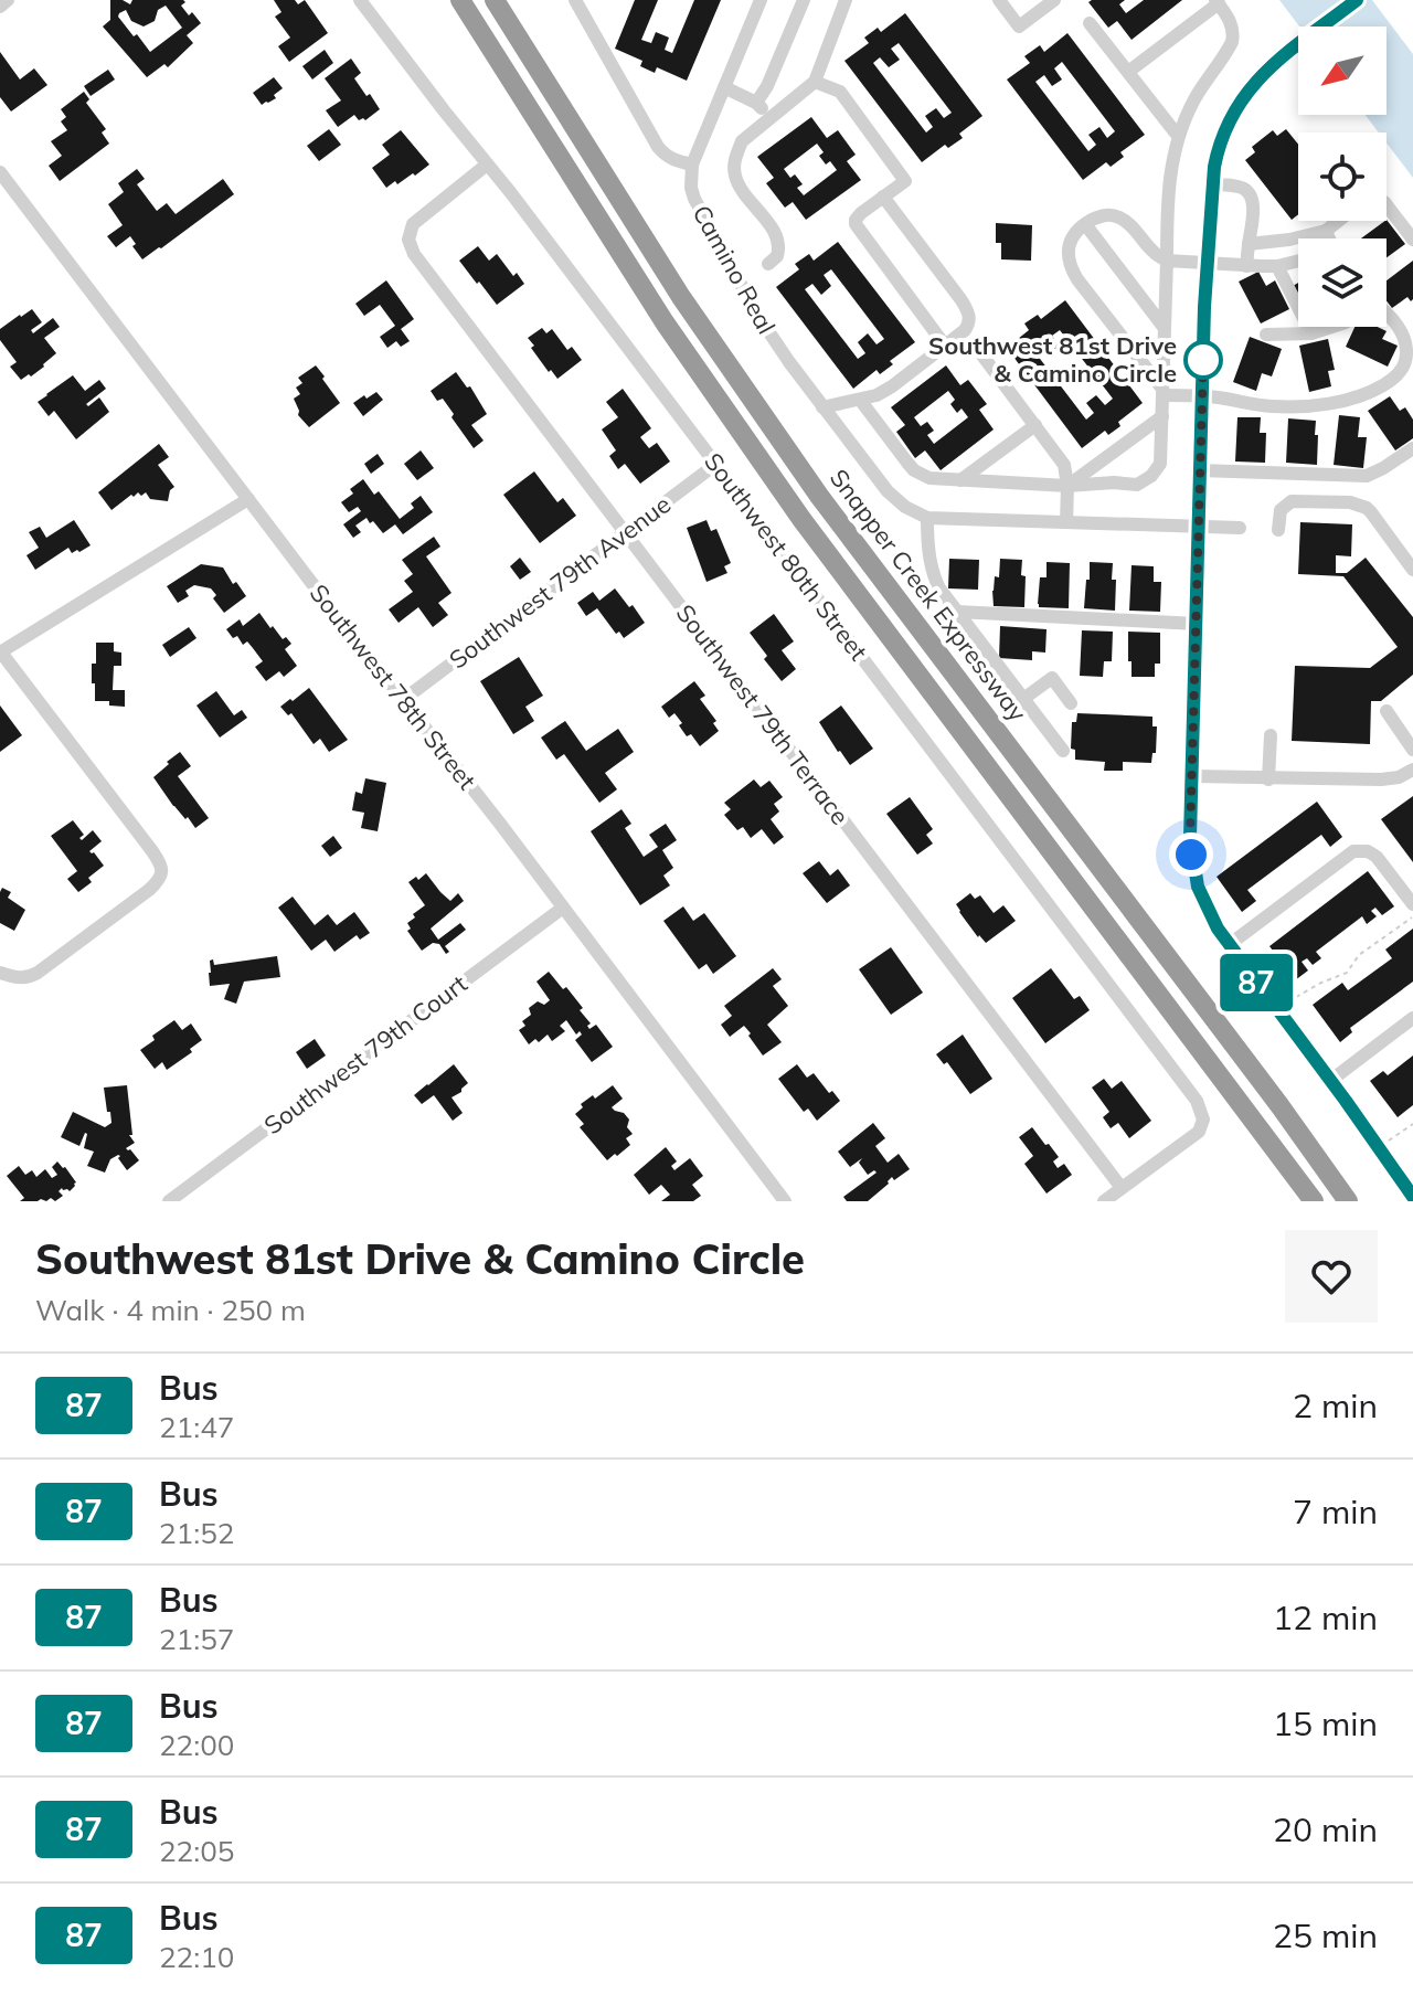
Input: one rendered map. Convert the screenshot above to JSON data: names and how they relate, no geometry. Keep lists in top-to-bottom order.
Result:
{
  "streets": {
    "highway": ["Snapper Creek Expressway"],
    "street": [
      "Camino Real",
      "Southwest 80th Street",
      "Southwest 79th Avenue",
      "Southwest 78th Street",
      "Southwest 79th Terrace",
      "Southwest 79th Court"
    ]
  },
  "crossings": [
    ["Southwest 80th Street", "Southwest 79th Avenue"],
    ["Southwest 80th Street", "Southwest 79th Terrace"],
    ["Southwest 79th Avenue", "Southwest 78th Street"],
    ["Southwest 79th Avenue", "Southwest 79th Terrace"],
    ["Southwest 78th Street", "Southwest 79th Court"]
  ],
  "places": ["Southwest 81st Drive & Camino Circle"],
  "lines": ["bus line 87"],
  "north": "bottom left",
  "page": {
    "on_map": "87",
    "heading": ["Southwest 81st Drive & Camino Circle", "Walk · 4 min · 250 m"],
    "list": [
      {
        "mark": "87",
        "name": "Bus",
        "note": "21:47",
        "value": "2 min"
      },
      {
        "mark": "87",
        "name": "Bus",
        "note": "21:52",
        "value": "7 min"
      },
      {
        "mark": "87",
        "name": "Bus",
        "note": "21:57",
        "value": "12 min"
      },
      {
        "mark": "87",
        "name": "Bus",
        "note": "22:00",
        "value": "15 min"
      },
      {
        "mark": "87",
        "name": "Bus",
        "note": "22:05",
        "value": "20 min"
      },
      {
        "mark": "87",
        "name": "Bus",
        "note": "22:10",
        "value": "25 min"
      }
    ]
  }
}
